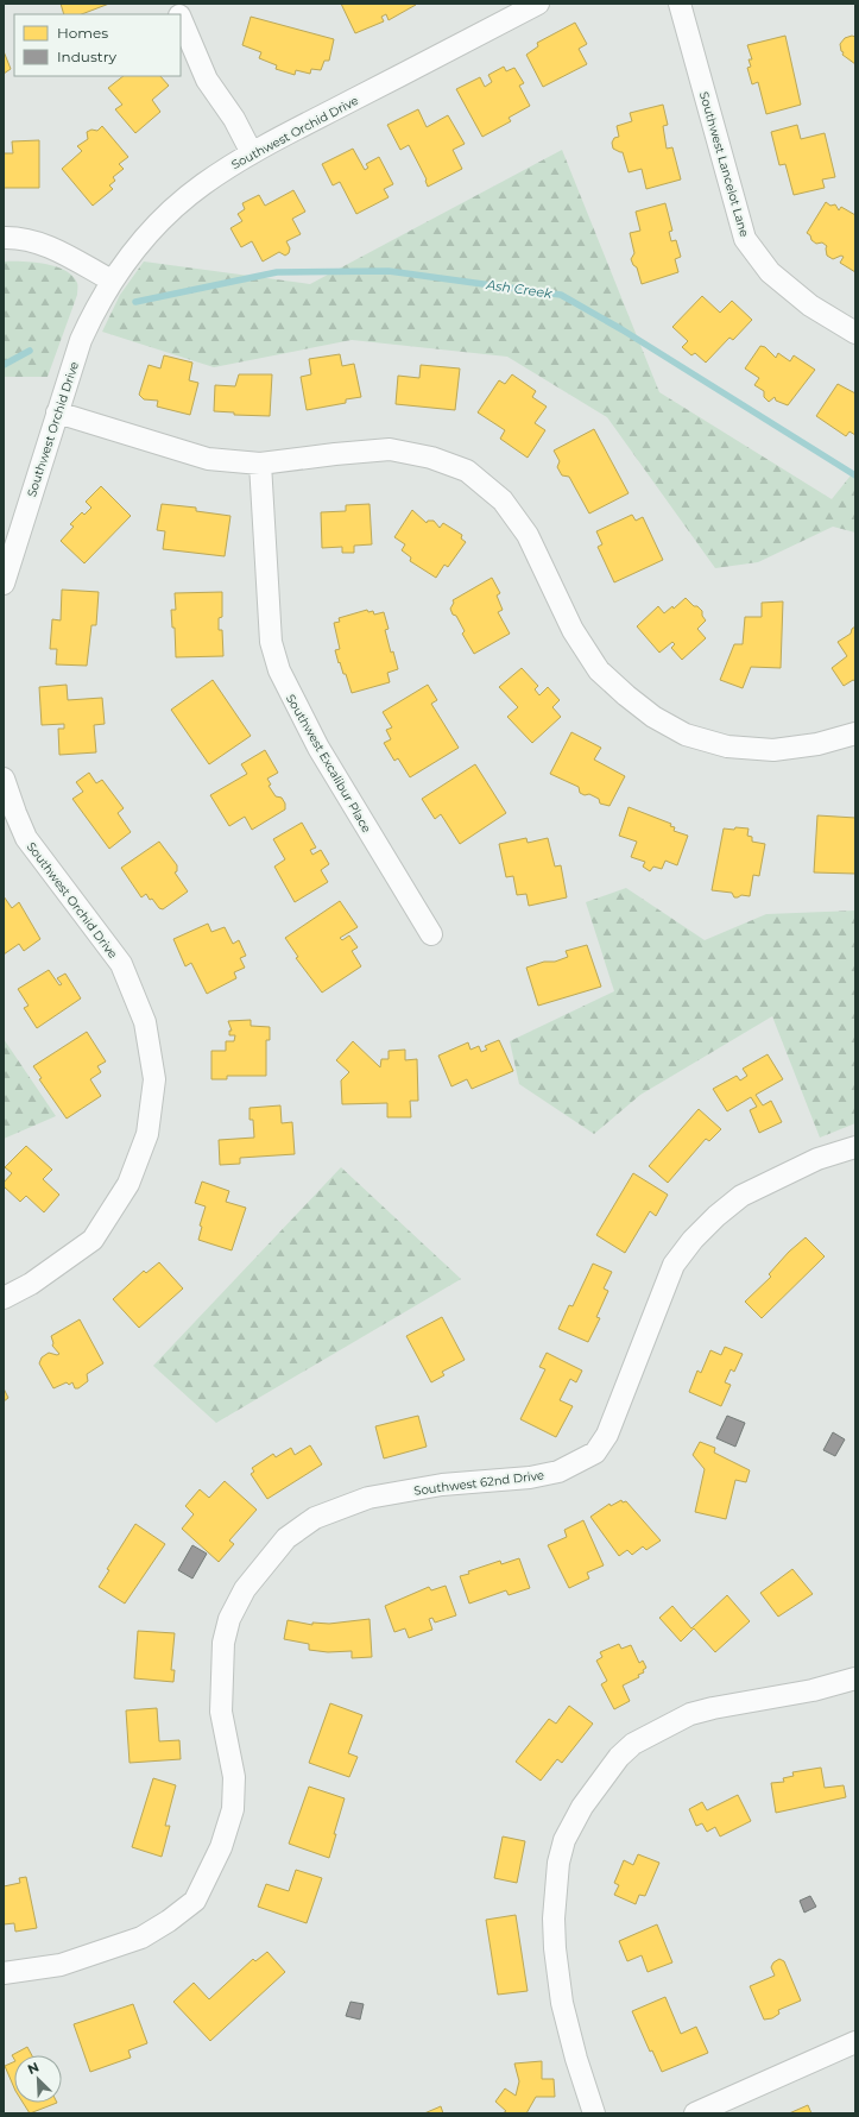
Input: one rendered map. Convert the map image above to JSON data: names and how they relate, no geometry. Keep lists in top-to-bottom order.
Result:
{
  "streets": {
    "street": [
      "Southwest Orchid Drive",
      "Southwest Lancelot Lane",
      "Southwest Excalibur Place",
      "Southwest 62nd Drive"
    ]
  },
  "water": ["Ash Creek"],
  "legend": ["Homes", "Industry"],
  "north": "top left"
}
